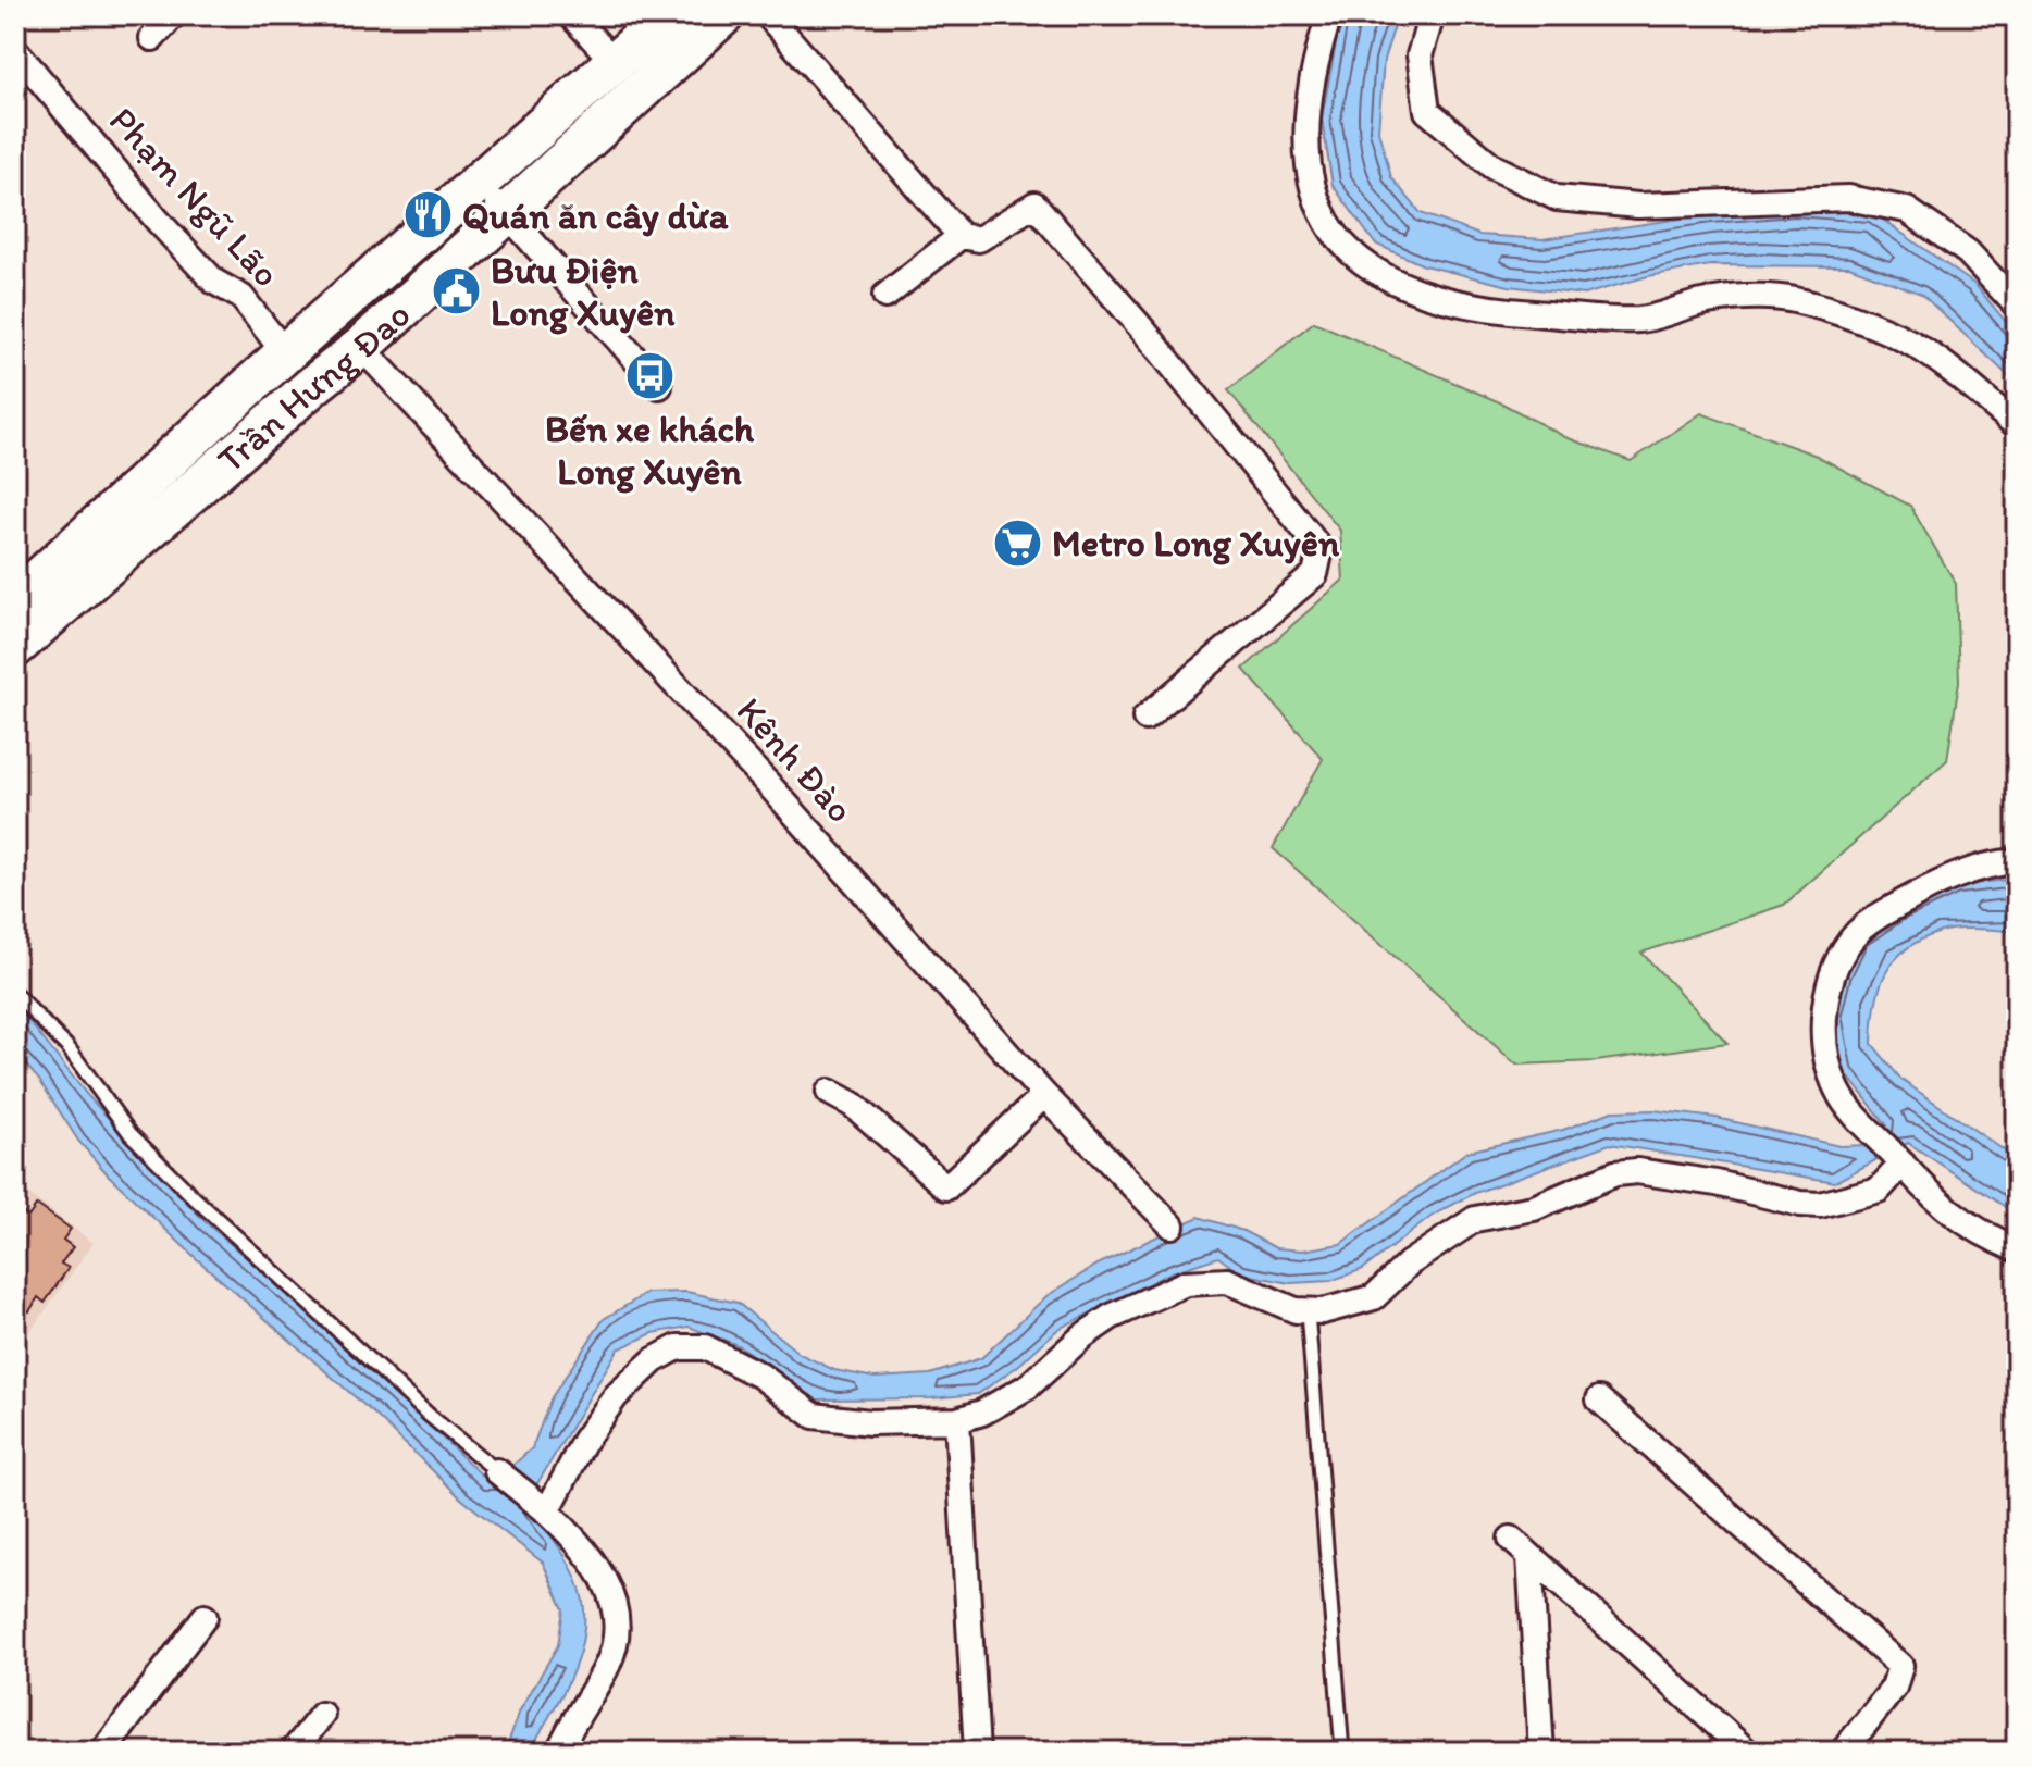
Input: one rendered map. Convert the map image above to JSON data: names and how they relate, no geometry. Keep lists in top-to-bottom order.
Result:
{
  "streets": {
    "highway": ["Trần Hưng Đạo"],
    "street": ["Phạm Ngũ Lão", "Kênh Đào"]
  },
  "crossings": [
    ["Phạm Ngũ Lão", "Trần Hưng Đạo"],
    ["Trần Hưng Đạo", "Kênh Đào"]
  ],
  "places": {
    "restaurant": ["Quán ăn cây dừa"],
    "public building": ["Bưu Điện Long Xuyên"],
    "bus stop": ["Bến xe khách Long Xuyên"],
    "supermarket": ["Metro Long Xuyên"]
  }
}
